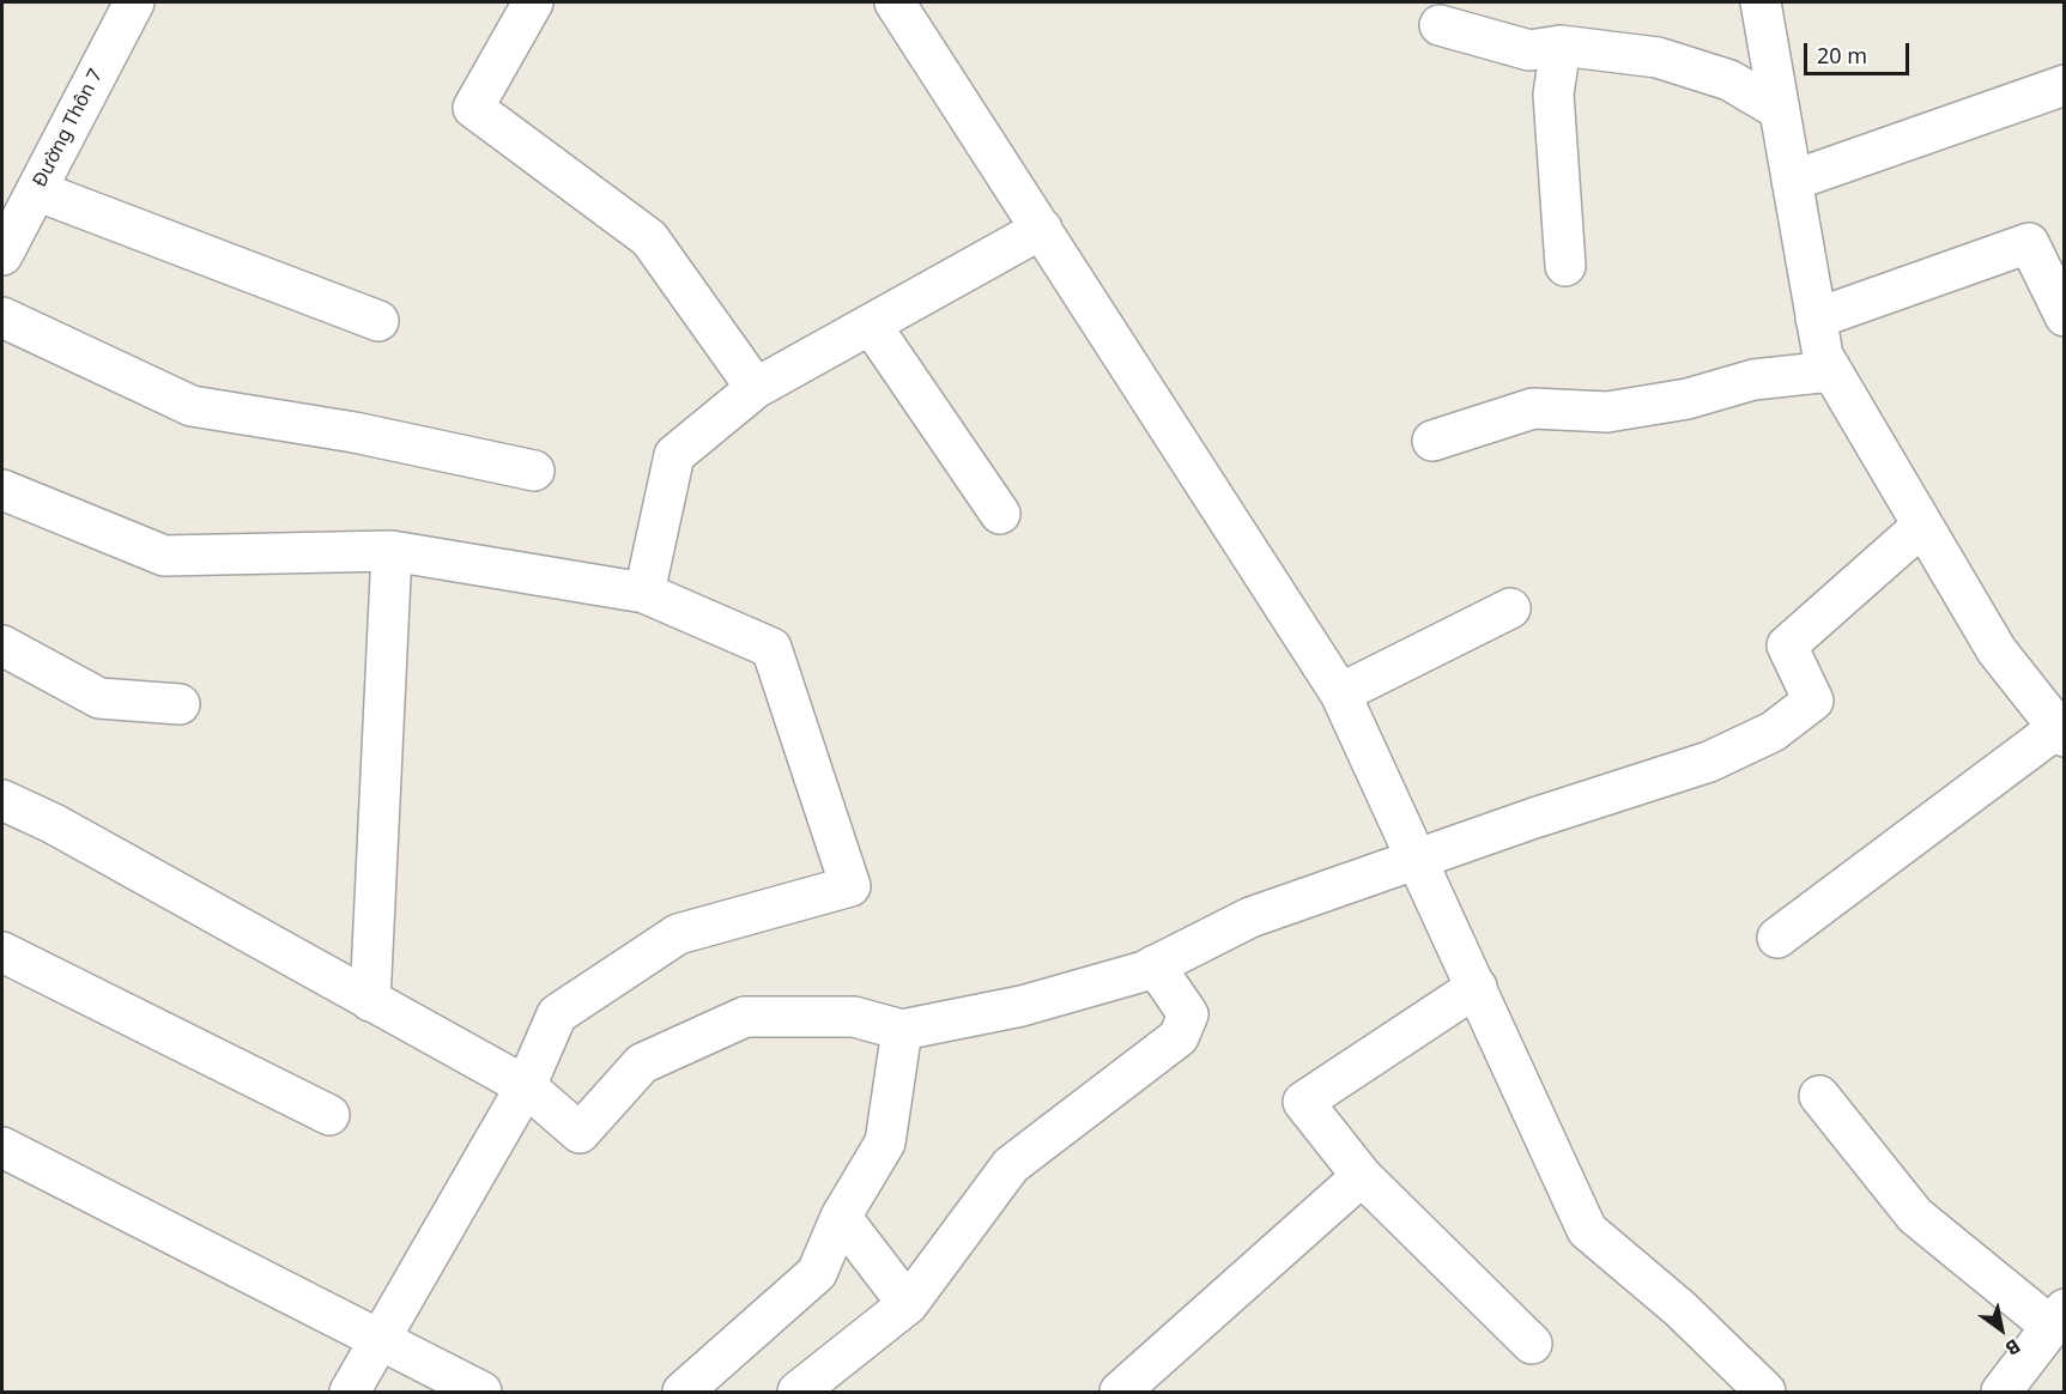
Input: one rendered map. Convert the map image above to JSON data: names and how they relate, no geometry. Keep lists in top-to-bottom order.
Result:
{
  "streets": {
    "street": ["Đường Thôn 7"]
  },
  "scale_bar": "20 m",
  "north": "bottom right"
}
